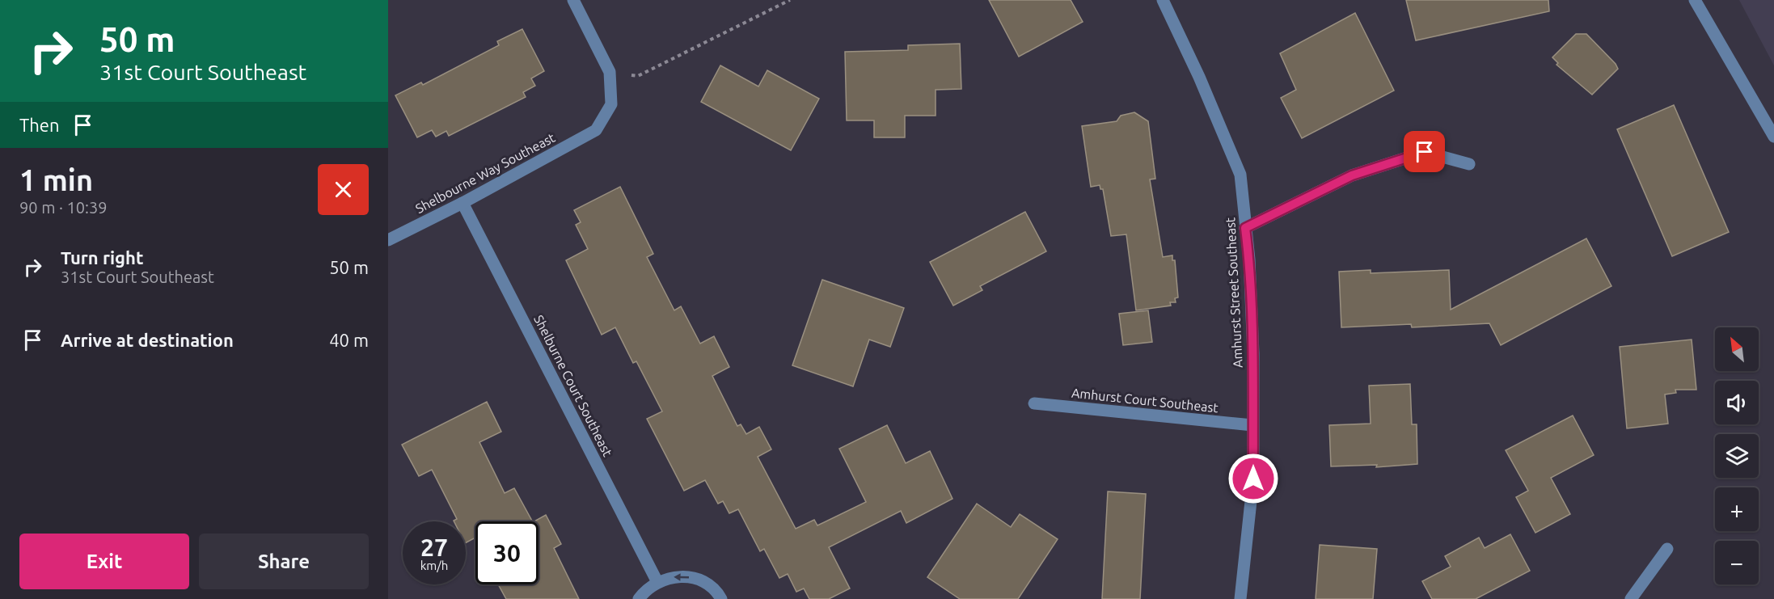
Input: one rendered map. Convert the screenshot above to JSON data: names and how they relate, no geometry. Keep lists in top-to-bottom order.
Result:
{
  "streets": {
    "street": [
      "Shelbourne Way Southeast",
      "Amhurst Street Southeast",
      "Shelburne Court Southeast",
      "Amhurst Court Southeast"
    ]
  },
  "crossings": [
    ["Shelbourne Way Southeast", "Shelburne Court Southeast"],
    ["Amhurst Street Southeast", "Amhurst Court Southeast"]
  ],
  "north": "top left",
  "page": {
    "turn": ["50 m", "31st Court Southeast"],
    "then": "Then",
    "heading": ["1 min", "90 m · 10:39"],
    "list": [
      {
        "name": "Turn right",
        "note": "31st Court Southeast",
        "value": "50 m"
      },
      {
        "name": "Arrive at destination",
        "value": "40 m"
      }
    ],
    "map_buttons": ["+", "−"],
    "speed": "27 km/h",
    "limit": "30",
    "buttons": ["Exit", "Share"]
  }
}
